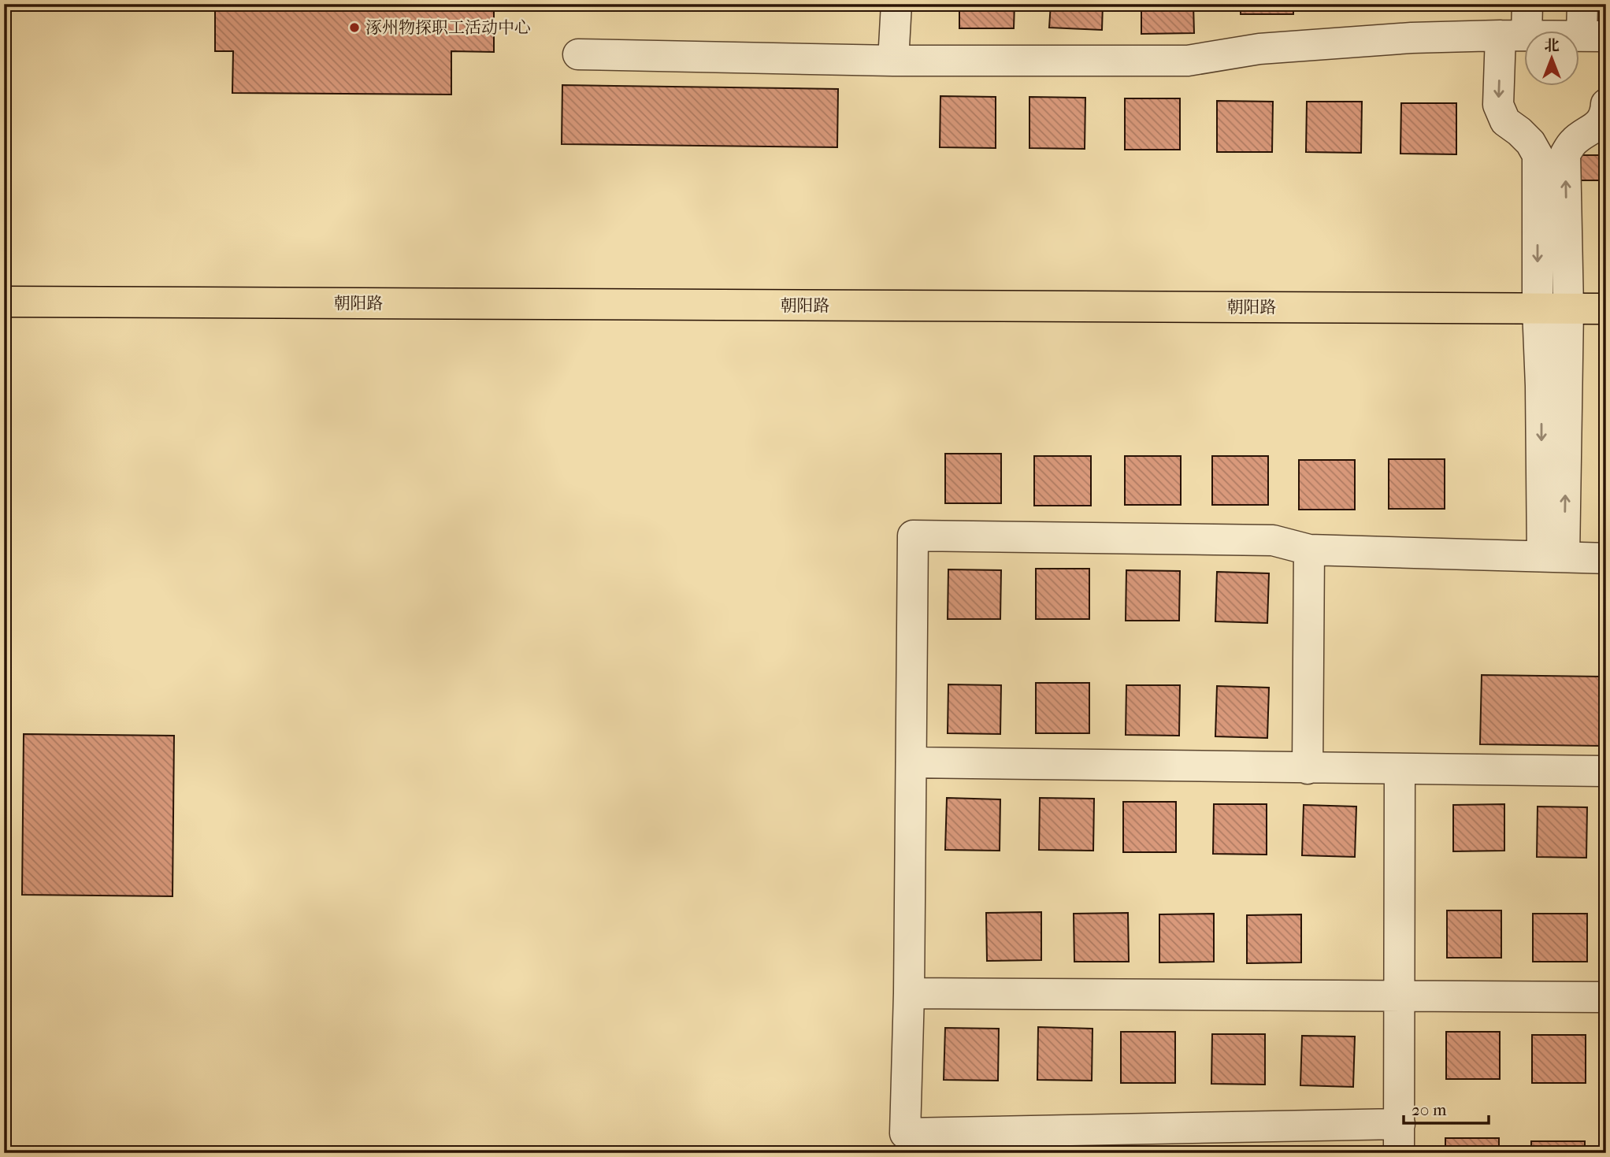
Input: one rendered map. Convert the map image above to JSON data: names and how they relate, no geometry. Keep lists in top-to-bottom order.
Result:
{
  "streets": {
    "main road": ["朝阳路"]
  },
  "places": ["涿州物探职工活动中心"],
  "scale_bar": "20 m",
  "north": "top"
}
